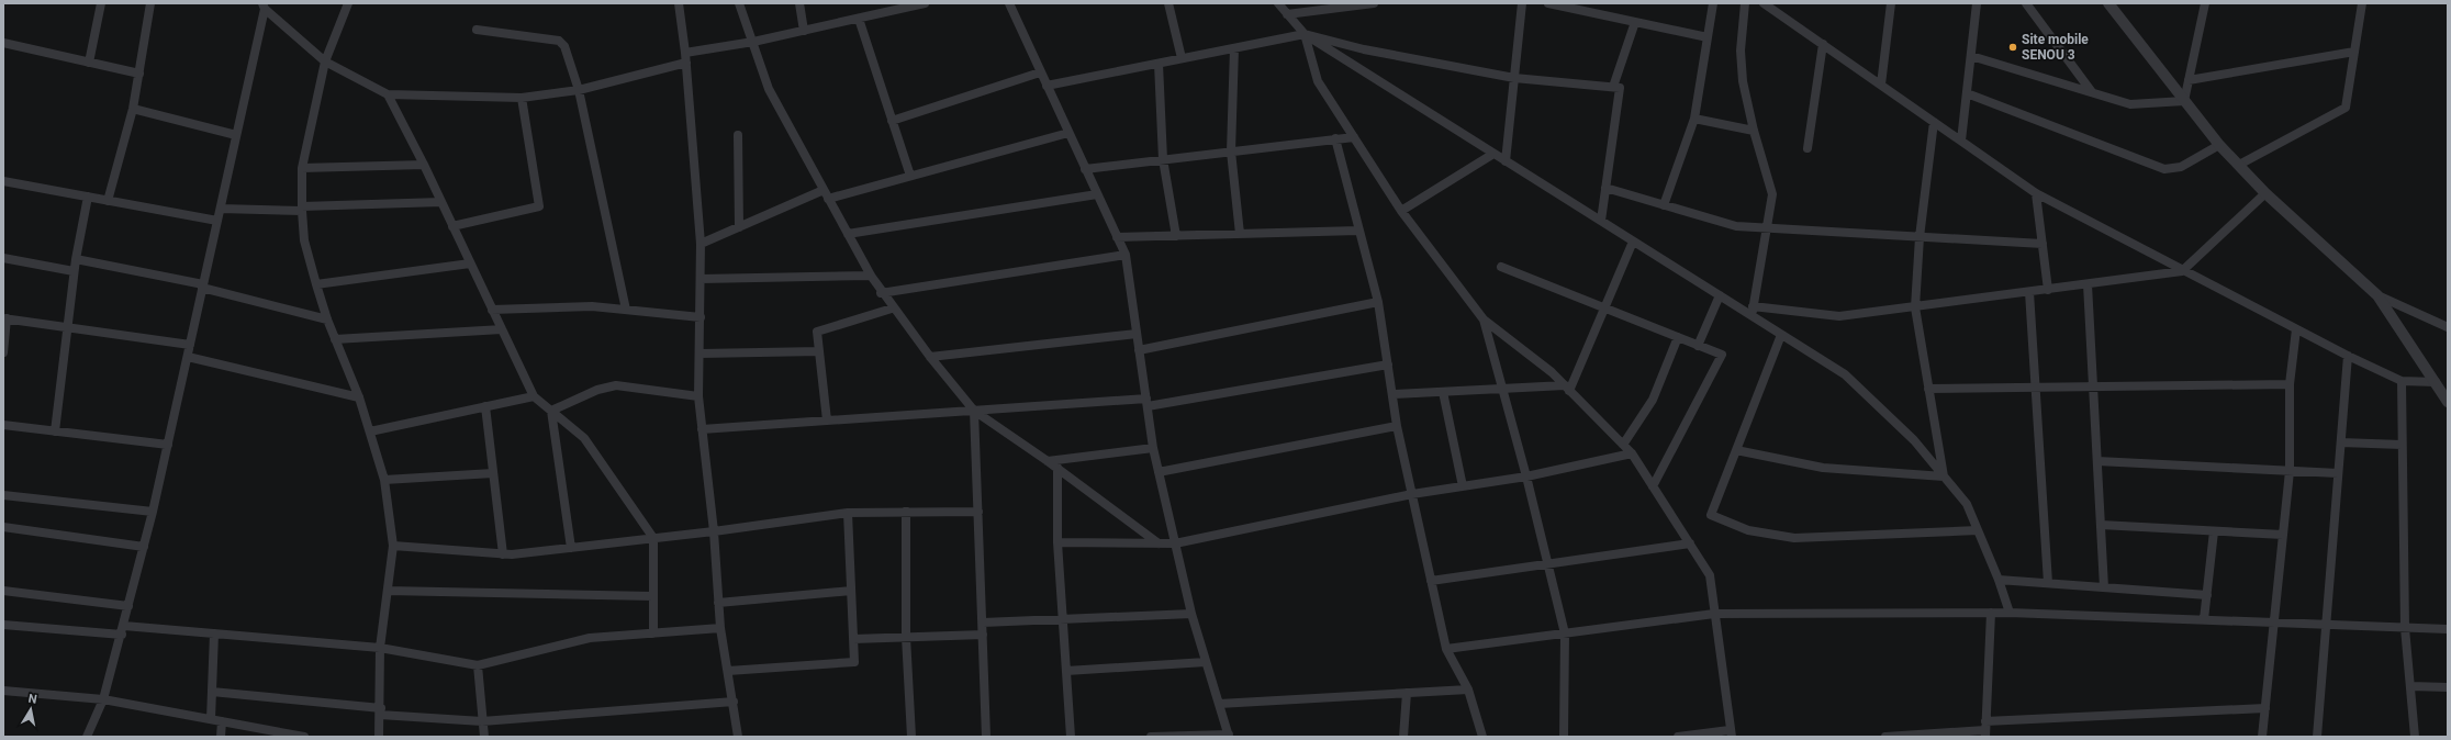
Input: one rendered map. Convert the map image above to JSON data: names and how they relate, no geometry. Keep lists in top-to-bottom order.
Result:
{
  "places": ["Site mobile SENOU 3"],
  "north": "top"
}
